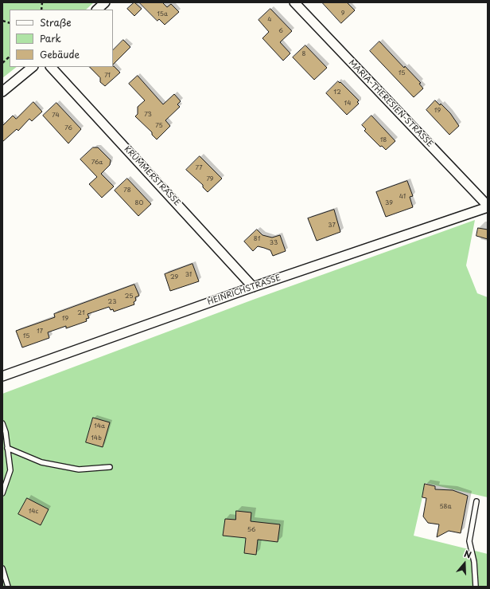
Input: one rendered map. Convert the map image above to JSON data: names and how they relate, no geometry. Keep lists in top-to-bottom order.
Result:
{
  "streets": {
    "street": ["MARIA-THERESIEN-STRASSE", "KRÜMMERSTRASSE", "HEINRICHSTRASSE"]
  },
  "crossings": [
    ["MARIA-THERESIEN-STRASSE", "HEINRICHSTRASSE"],
    ["KRÜMMERSTRASSE", "HEINRICHSTRASSE"]
  ],
  "house_numbers": [
    "9",
    "15a",
    "4",
    "6",
    "8",
    "15",
    "71",
    "12",
    "14",
    "19",
    "73",
    "74",
    "75",
    "76",
    "18",
    "76a",
    "77",
    "79",
    "78",
    "41",
    "80",
    "39",
    "37",
    "81",
    "33",
    "31",
    "29",
    "25",
    "23",
    "21",
    "19",
    "17",
    "15",
    "14a",
    "14b",
    "58a",
    "14c",
    "56"
  ],
  "legend": ["Straße", "Park", "Gebäude"],
  "north": "top"
}
